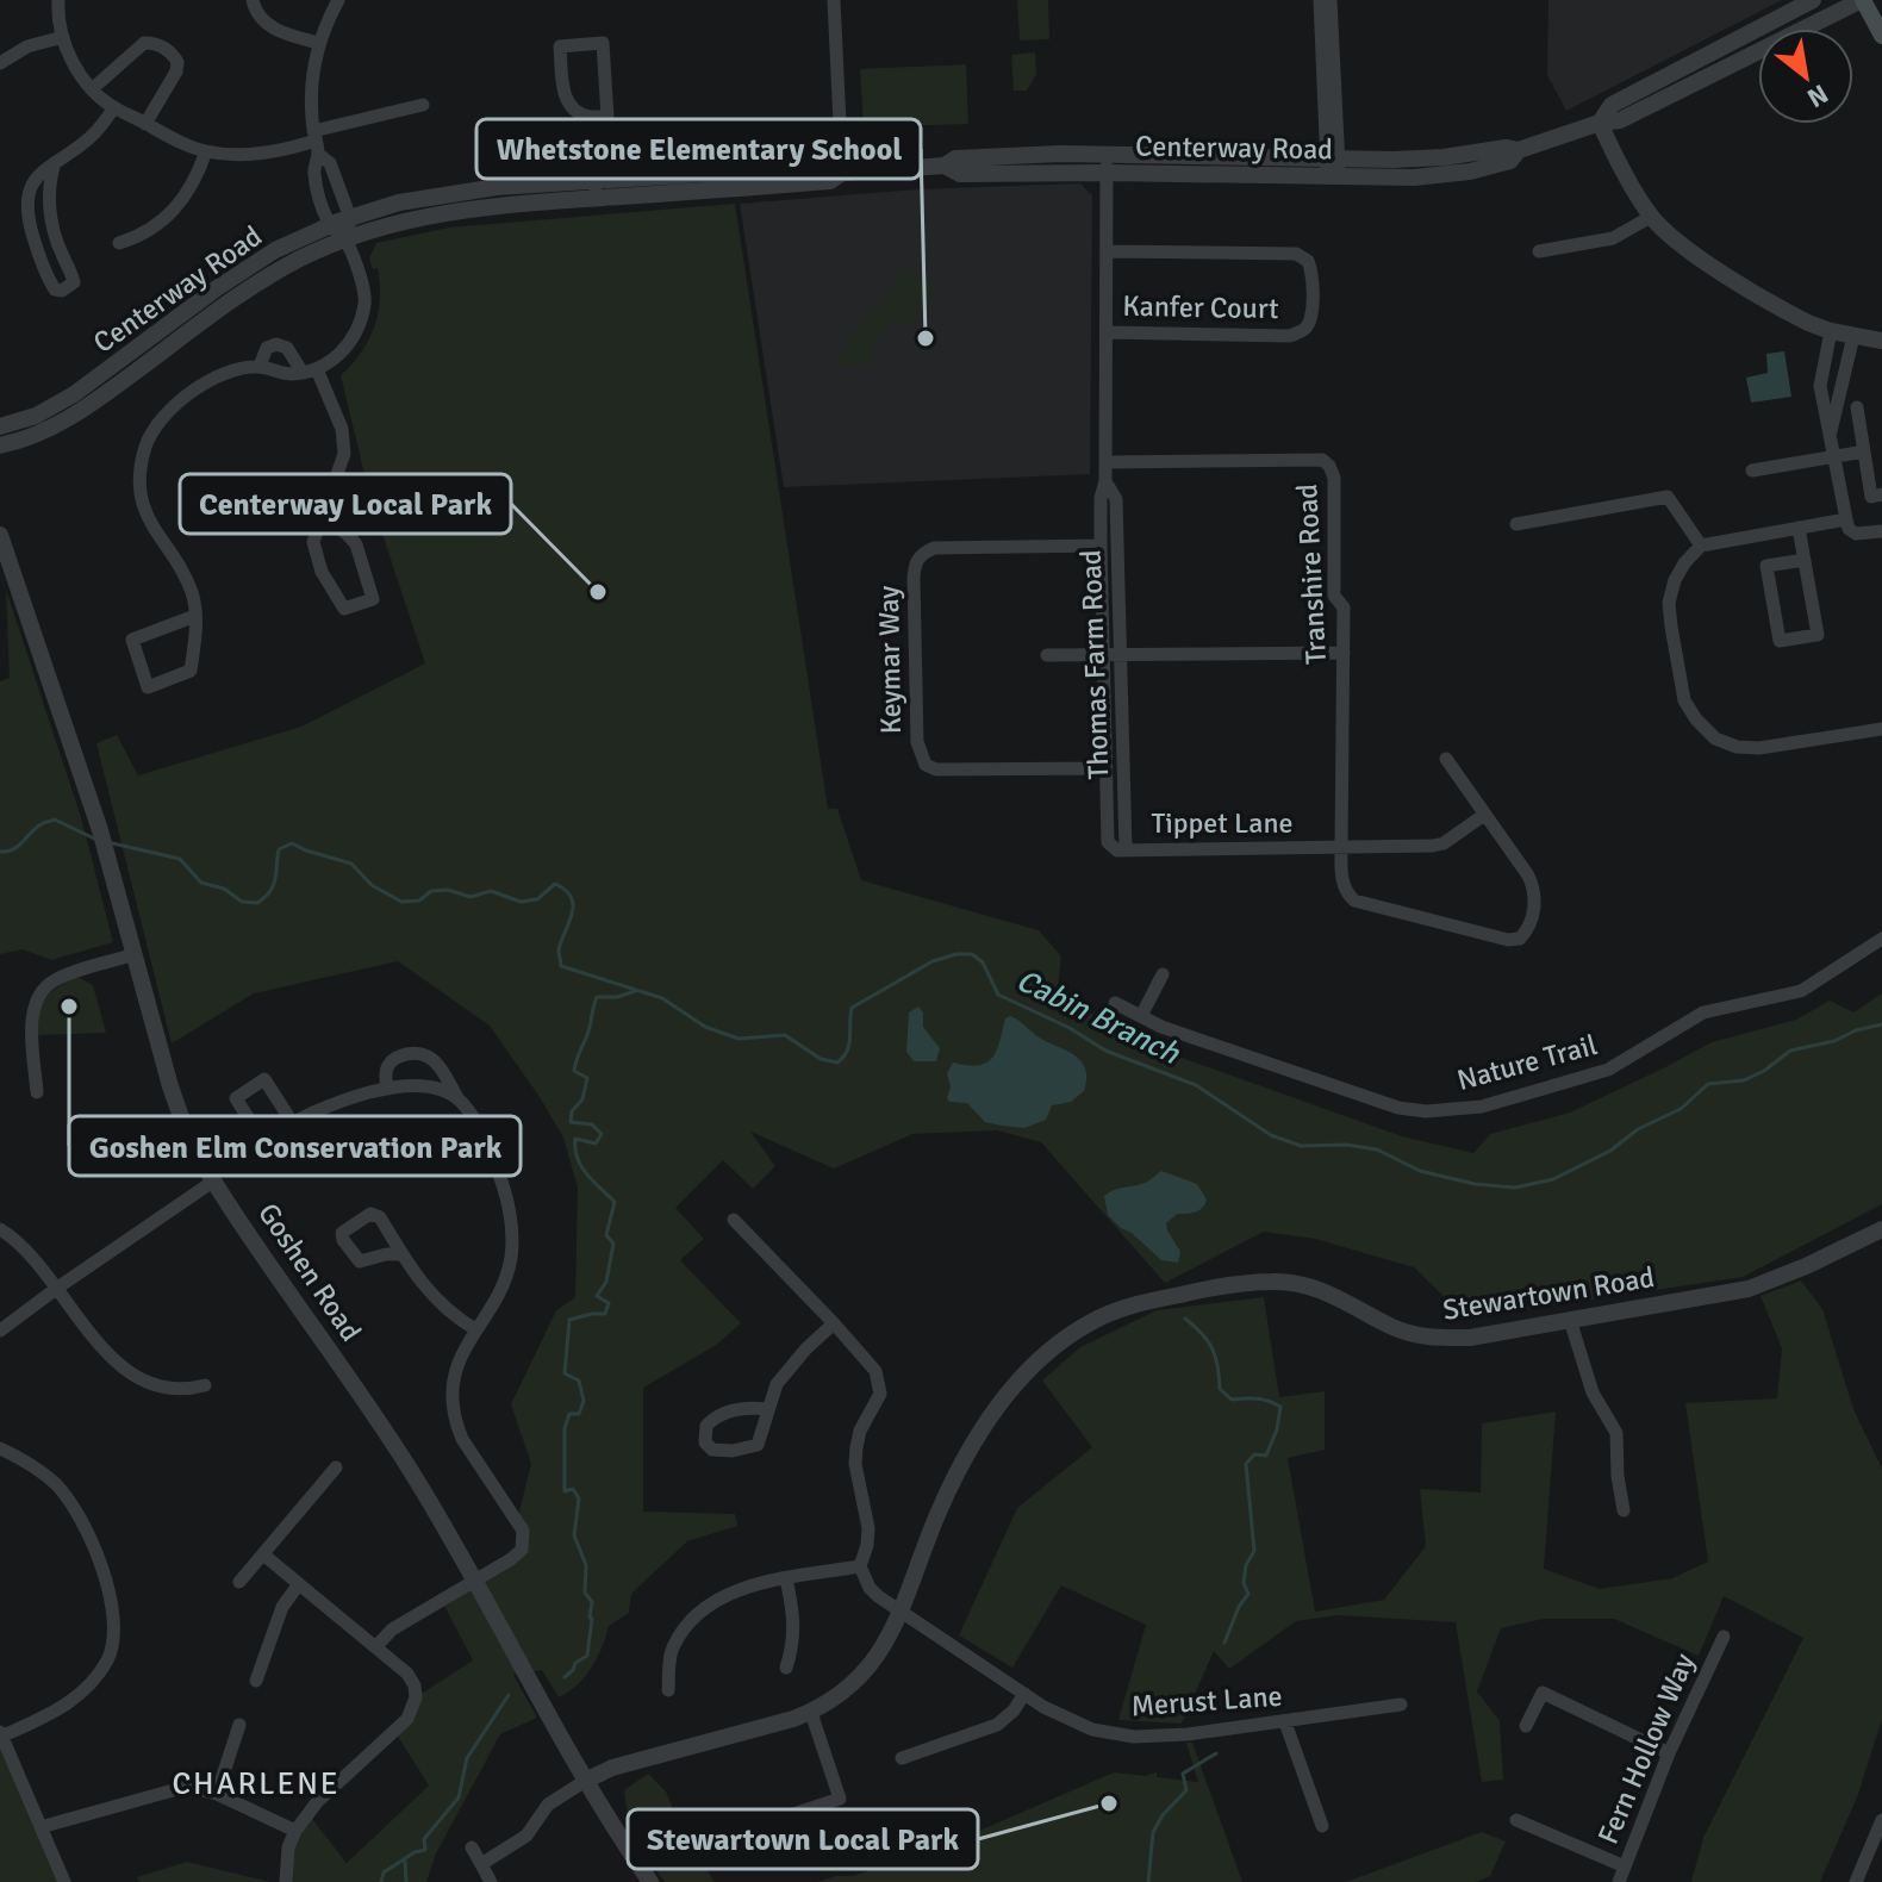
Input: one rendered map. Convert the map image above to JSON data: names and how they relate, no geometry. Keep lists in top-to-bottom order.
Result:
{
  "streets": {
    "street": [
      "Centerway Road",
      "Kanfer Court",
      "Transhire Road",
      "Keymar Way",
      "Thomas Farm Road",
      "Tippet Lane",
      "Nature Trail",
      "Goshen Road",
      "Stewartown Road",
      "Merust Lane",
      "Fern Hollow Way"
    ]
  },
  "crossings": [
    ["Centerway Road", "Thomas Farm Road"],
    ["Kanfer Court", "Thomas Farm Road"],
    ["Transhire Road", "Thomas Farm Road"],
    ["Transhire Road", "Tippet Lane"],
    ["Keymar Way", "Thomas Farm Road"],
    ["Thomas Farm Road", "Tippet Lane"],
    ["Goshen Road", "Stewartown Road"],
    ["Stewartown Road", "Merust Lane"]
  ],
  "districts": ["CHARLENE"],
  "water": ["Cabin Branch"],
  "places": [
    "Whetstone Elementary School",
    "Centerway Local Park",
    "Goshen Elm Conservation Park",
    "Stewartown Local Park"
  ],
  "north": "bottom right"
}
